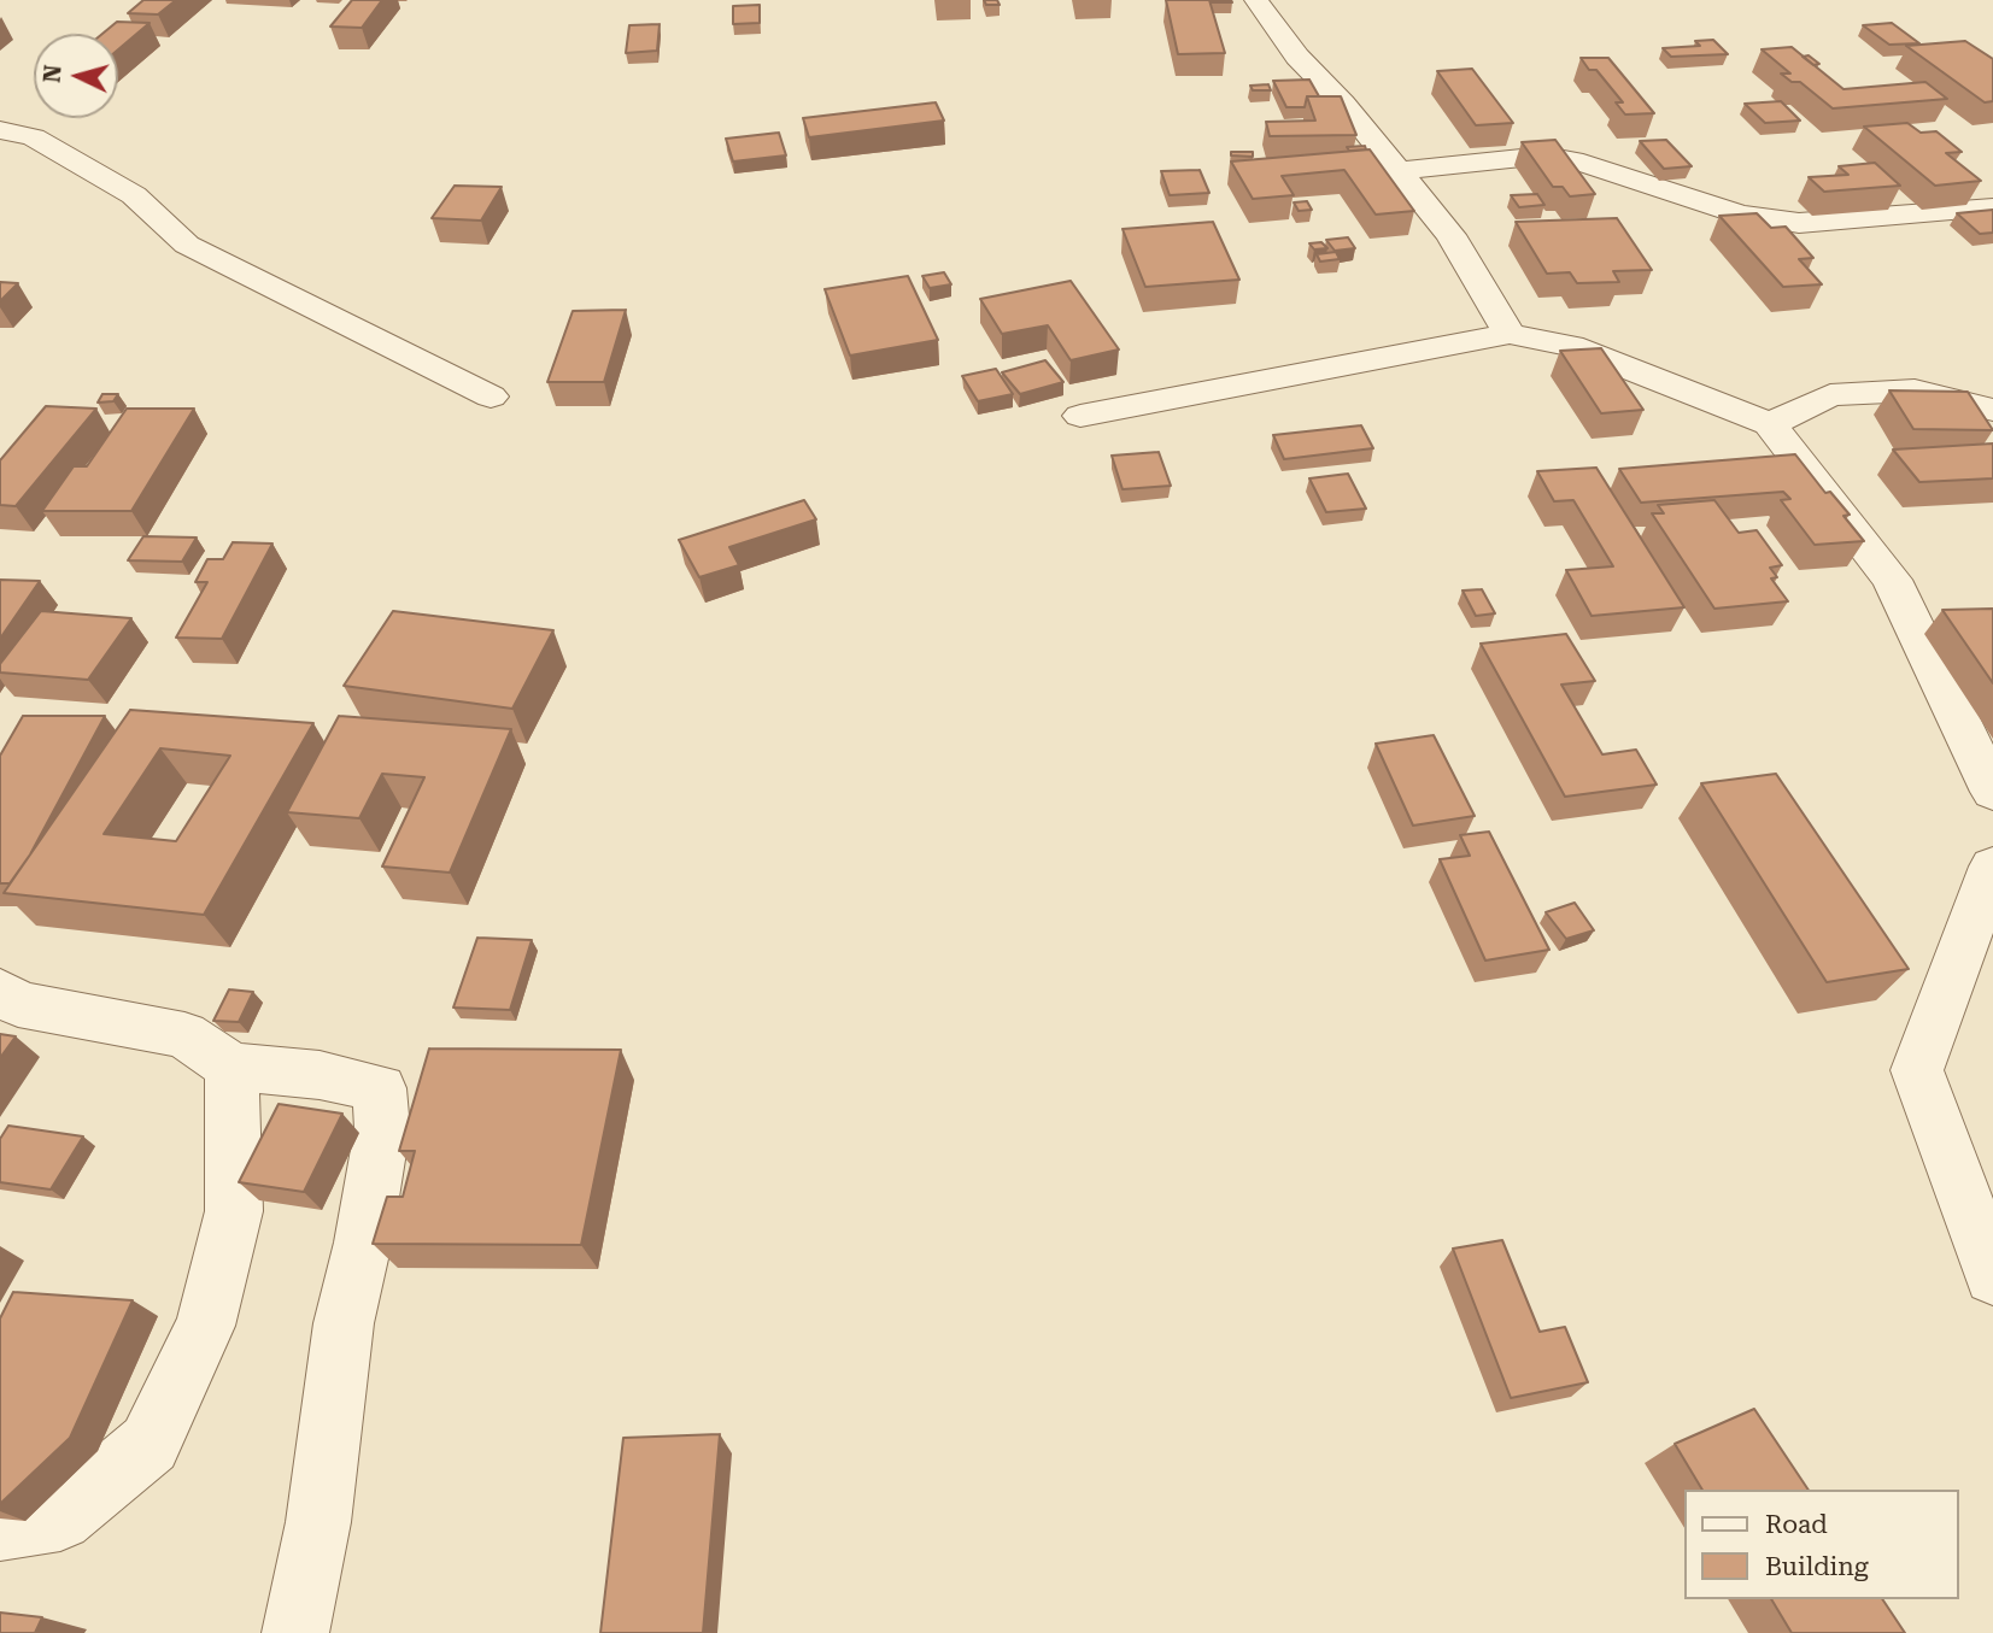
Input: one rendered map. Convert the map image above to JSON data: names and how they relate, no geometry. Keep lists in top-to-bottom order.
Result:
{
  "legend": ["Road", "Building"],
  "north": "left"
}
